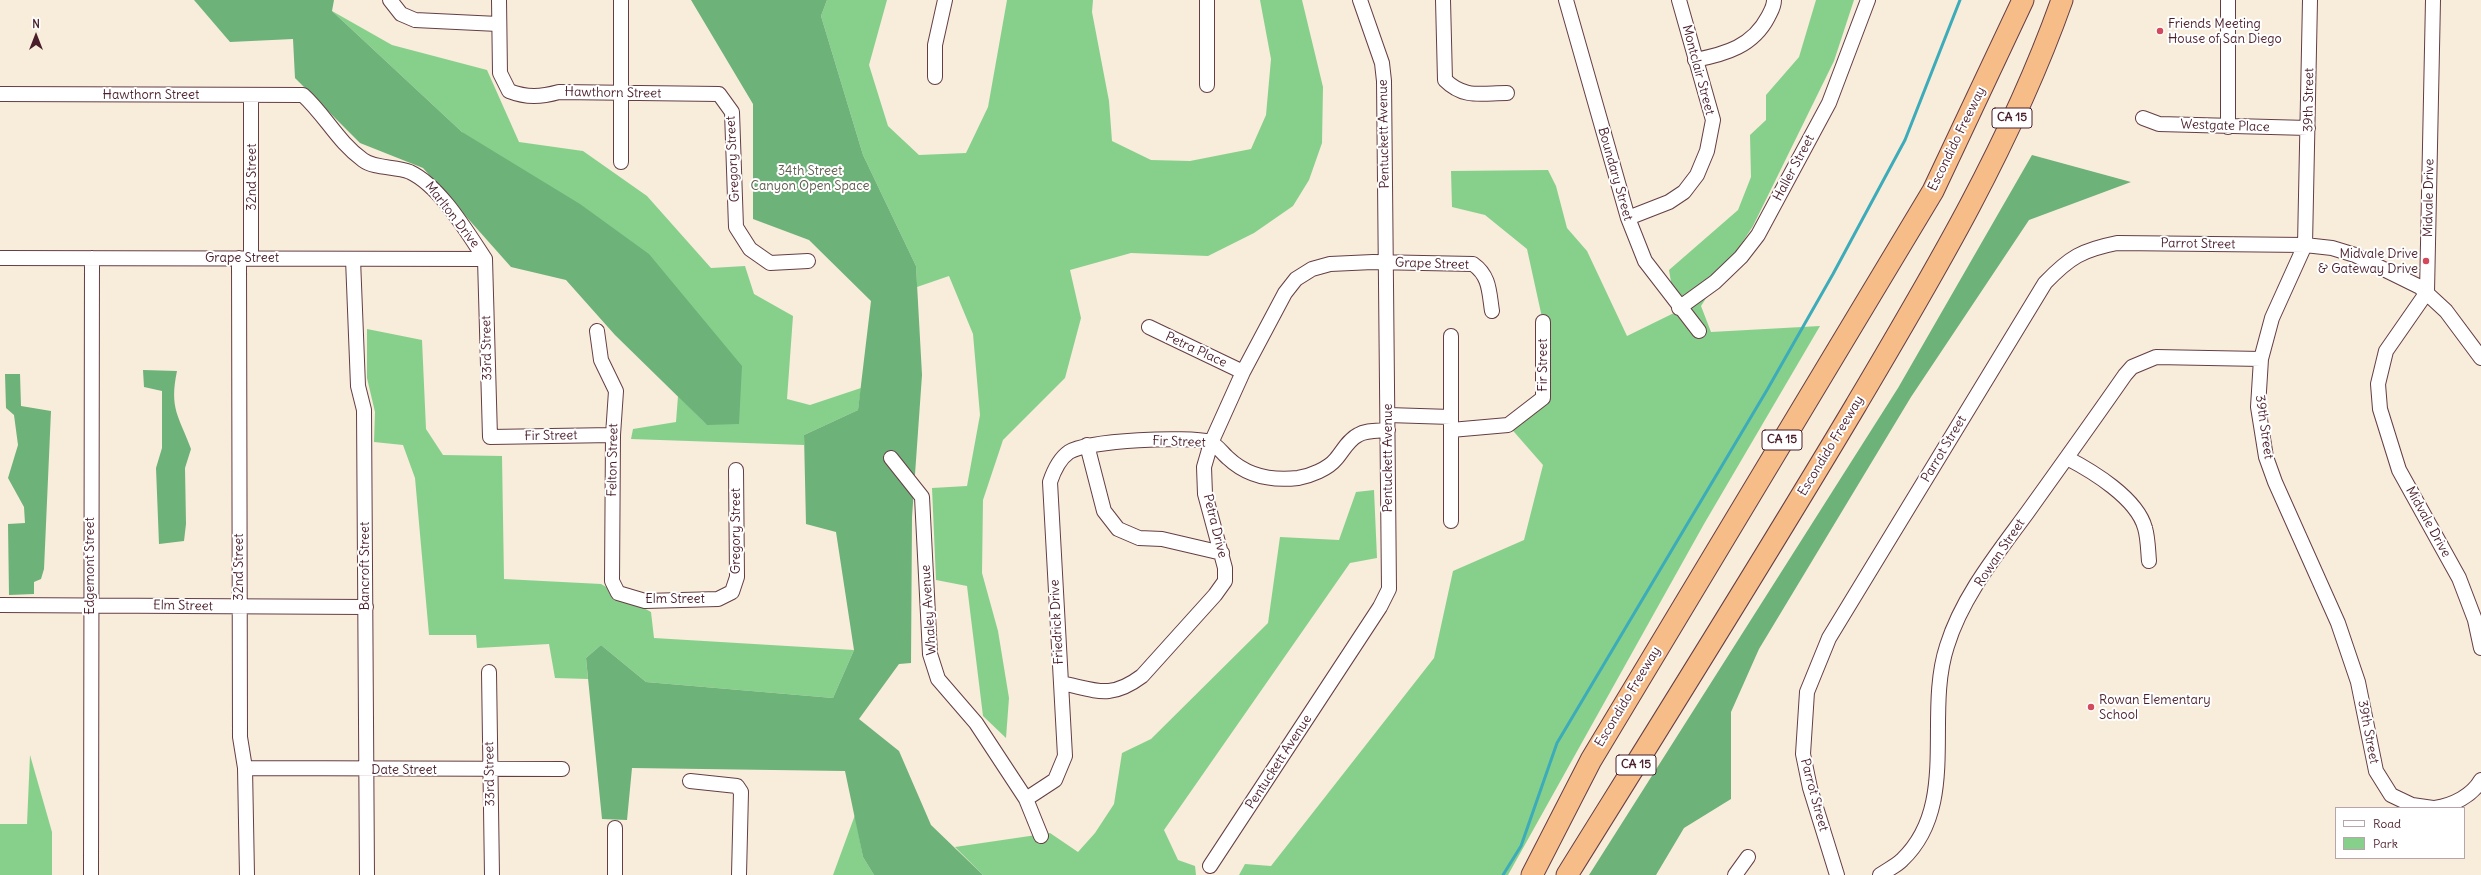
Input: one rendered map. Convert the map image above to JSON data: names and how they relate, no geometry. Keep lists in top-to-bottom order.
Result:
{
  "streets": {
    "highway": ["CA 15", "Escondido Freeway"],
    "street": [
      "Montclair Street",
      "Hawthorn Street",
      "39th Street",
      "Westgate Place",
      "Pentuckett Avenue",
      "Gregory Street",
      "Haller Street",
      "Boundary Street",
      "32nd Street",
      "Midvale Drive",
      "Marlton Drive",
      "Parrot Street",
      "Grape Street",
      "33rd Street",
      "Petra Place",
      "Fir Street",
      "Felton Street",
      "Petra Drive",
      "Rowan Street",
      "Edgemont Street",
      "Bancroft Street",
      "Elm Street",
      "Whaley Avenue",
      "Friedrick Drive",
      "Date Street"
    ]
  },
  "crossings": [
    ["Montclair Street", "Boundary Street"],
    ["Hawthorn Street", "Gregory Street"],
    ["Hawthorn Street", "32nd Street"],
    ["Hawthorn Street", "Marlton Drive"],
    ["39th Street", "Westgate Place"],
    ["39th Street", "Parrot Street"],
    ["39th Street", "Rowan Street"],
    ["Pentuckett Avenue", "Grape Street"],
    ["Pentuckett Avenue", "Fir Street"],
    ["Pentuckett Avenue", "Petra Drive"],
    ["Gregory Street", "Elm Street"],
    ["Haller Street", "Boundary Street"],
    ["32nd Street", "Grape Street"],
    ["32nd Street", "Elm Street"],
    ["32nd Street", "Date Street"],
    ["Midvale Drive", "Parrot Street"],
    ["Marlton Drive", "Grape Street"],
    ["Marlton Drive", "33rd Street"],
    ["Grape Street", "33rd Street"],
    ["Grape Street", "Petra Drive"],
    ["Grape Street", "Edgemont Street"],
    ["Grape Street", "Bancroft Street"],
    ["33rd Street", "Fir Street"],
    ["33rd Street", "Date Street"],
    ["Petra Place", "Petra Drive"],
    ["Fir Street", "Felton Street"],
    ["Fir Street", "Petra Drive"],
    ["Fir Street", "Friedrick Drive"],
    ["Felton Street", "Elm Street"],
    ["Petra Drive", "Friedrick Drive"],
    ["Edgemont Street", "Elm Street"],
    ["Bancroft Street", "Elm Street"],
    ["Bancroft Street", "Date Street"],
    ["Whaley Avenue", "Friedrick Drive"]
  ],
  "parks": ["34th Street Canyon Open Space"],
  "places": ["Friends Meeting House of San Diego", "Midvale Drive & Gateway Drive", "Rowan Elementary School"],
  "legend": ["Road", "Park"],
  "north": "top"
}
